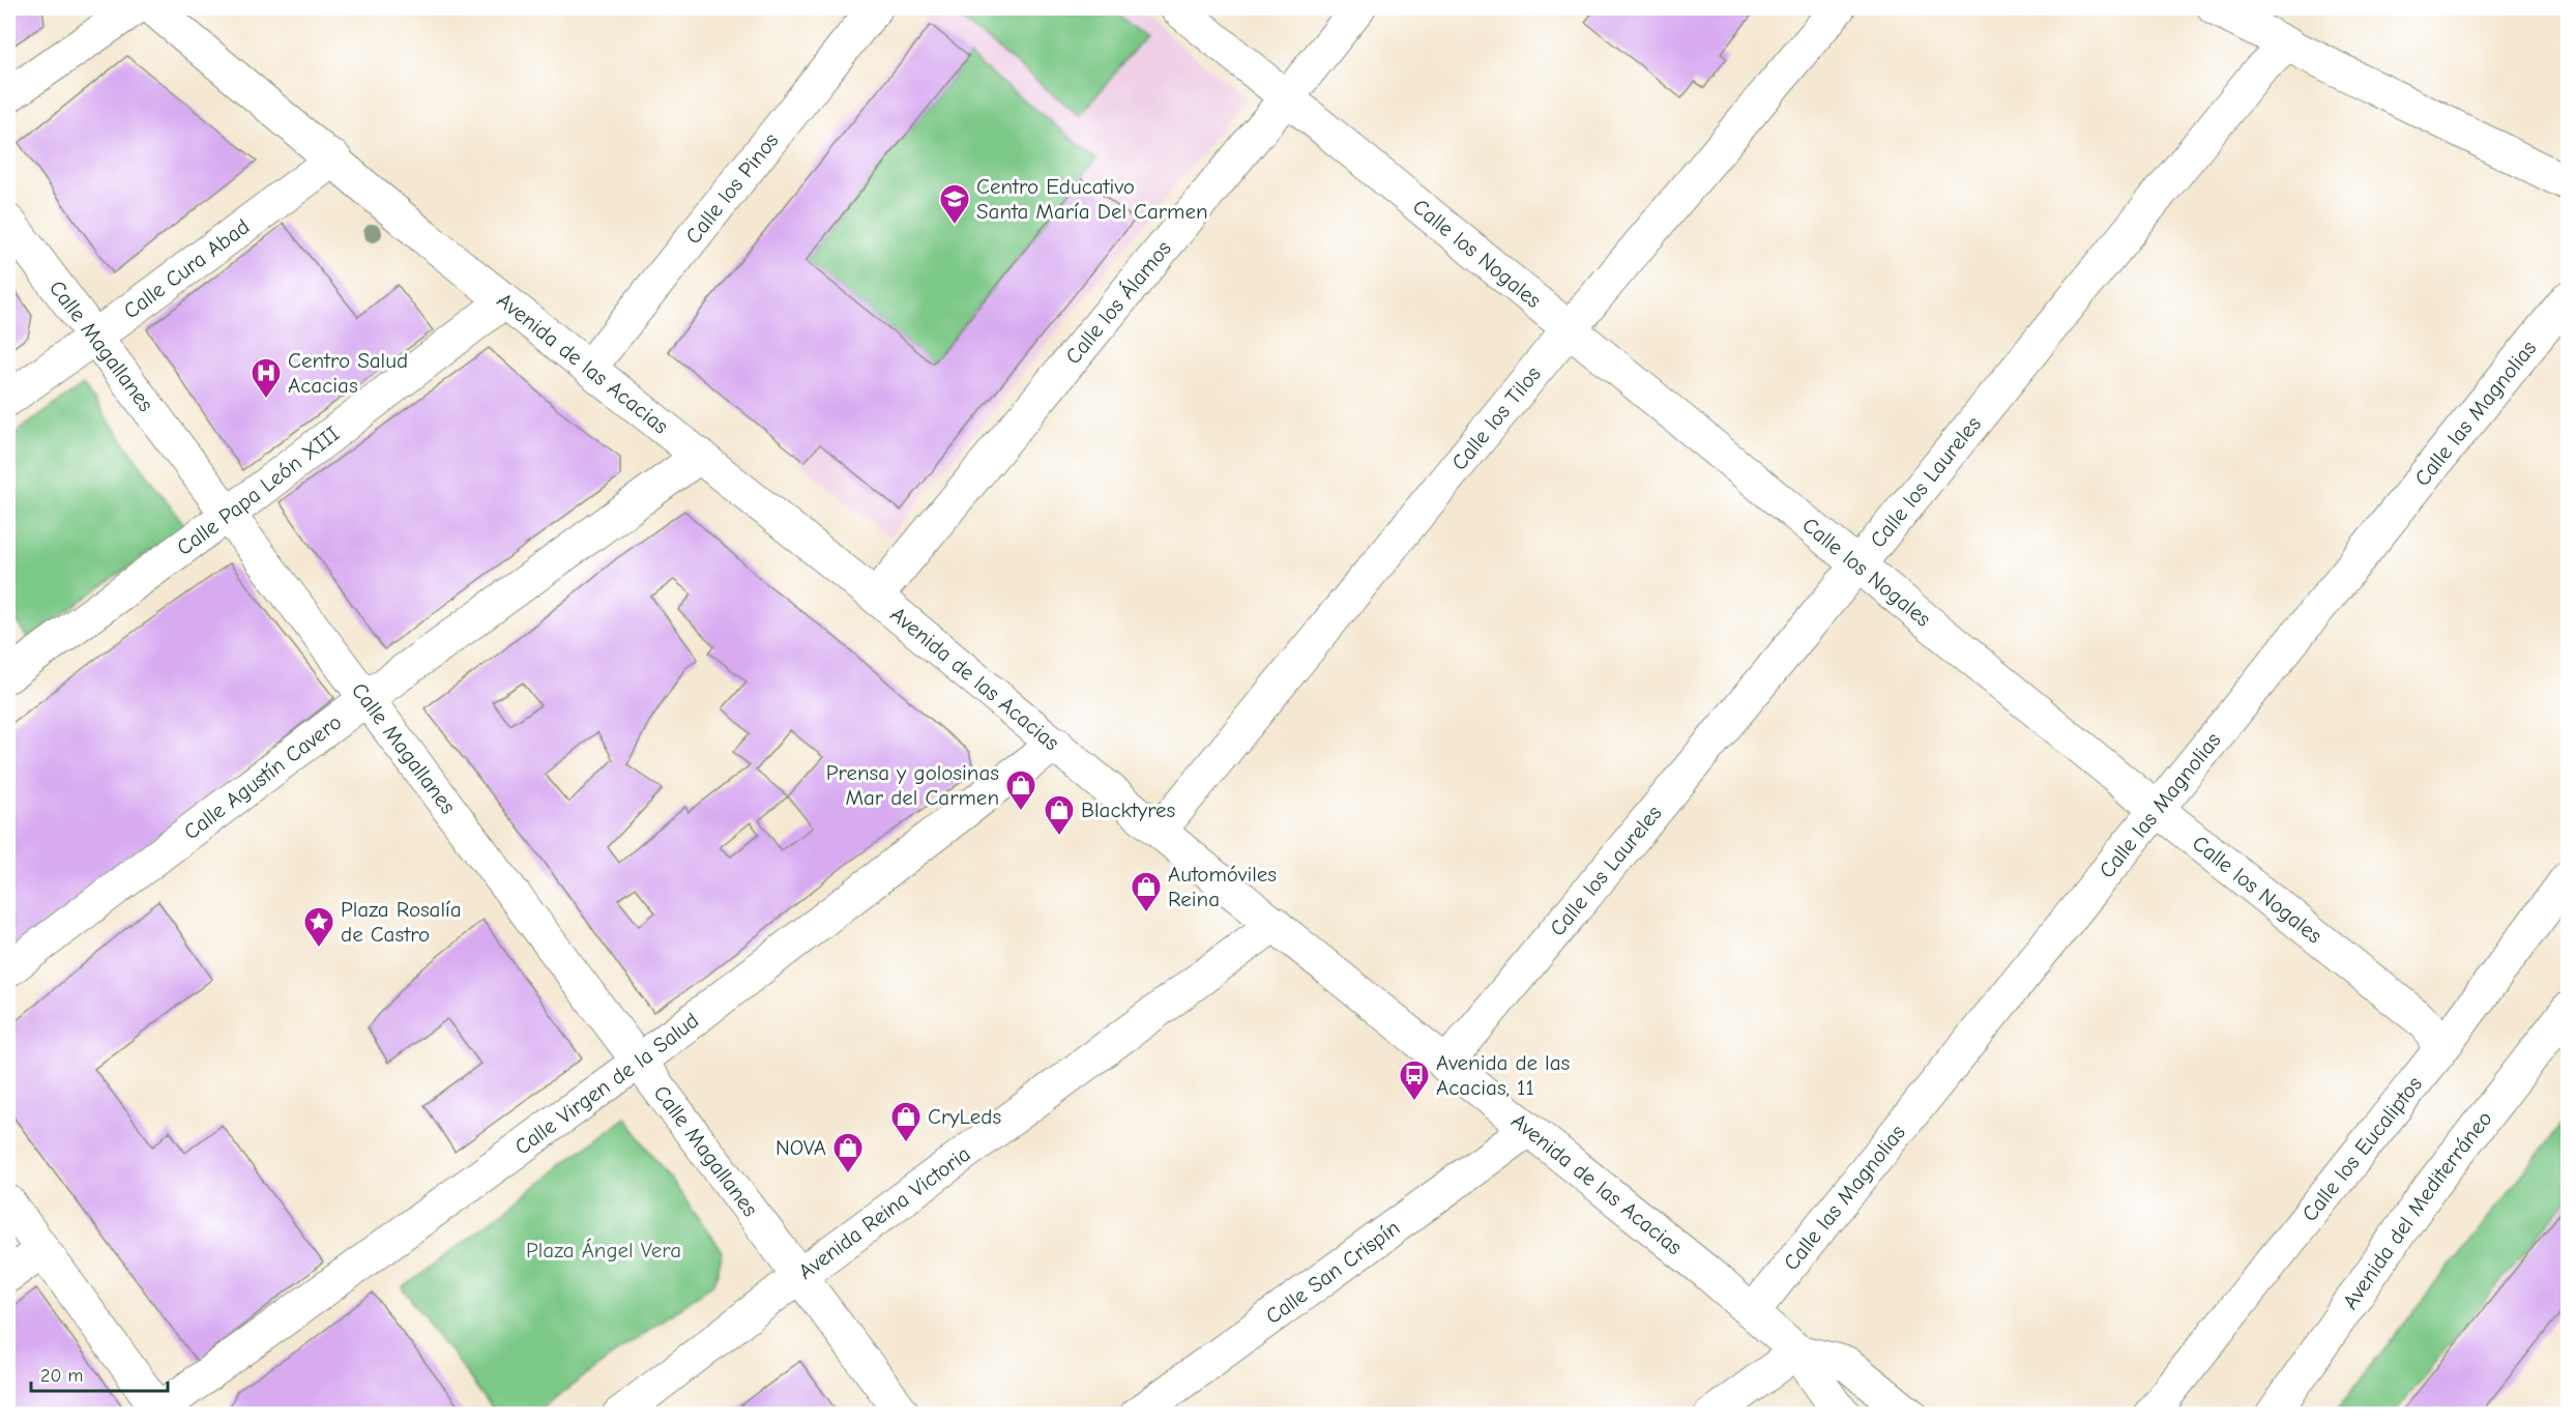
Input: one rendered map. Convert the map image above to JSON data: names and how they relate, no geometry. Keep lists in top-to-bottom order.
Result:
{
  "streets": {
    "street": [
      "Calle los Pinos",
      "Calle los Nogales",
      "Calle Cura Abad",
      "Calle los Álamos",
      "Calle Magallanes",
      "Avenida de las Acacias",
      "Calle las Magnolias",
      "Calle los Tilos",
      "Calle los Laureles",
      "Calle Papa León XIII",
      "Calle Agustín Cavero",
      "Calle Virgen de la Salud",
      "Calle los Eucaliptos",
      "Avenida del Mediterráneo",
      "Avenida Reina Victoria",
      "Calle San Crispín"
    ]
  },
  "crossings": [
    ["Calle los Pinos", "Avenida de las Acacias"],
    ["Calle los Nogales", "Calle los Álamos"],
    ["Calle los Nogales", "Calle las Magnolias"],
    ["Calle los Nogales", "Calle los Tilos"],
    ["Calle los Nogales", "Calle los Laureles"],
    ["Calle los Nogales", "Calle los Eucaliptos"],
    ["Calle Cura Abad", "Calle Magallanes"],
    ["Calle Cura Abad", "Avenida de las Acacias"],
    ["Calle los Álamos", "Avenida de las Acacias"],
    ["Calle Magallanes", "Calle Papa León XIII"],
    ["Calle Magallanes", "Calle Agustín Cavero"],
    ["Calle Magallanes", "Calle Virgen de la Salud"],
    ["Calle Magallanes", "Avenida Reina Victoria"],
    ["Avenida de las Acacias", "Calle las Magnolias"],
    ["Avenida de las Acacias", "Calle los Tilos"],
    ["Avenida de las Acacias", "Calle los Laureles"],
    ["Avenida de las Acacias", "Calle Papa León XIII"],
    ["Avenida de las Acacias", "Calle Agustín Cavero"],
    ["Avenida de las Acacias", "Calle Virgen de la Salud"],
    ["Avenida de las Acacias", "Avenida Reina Victoria"],
    ["Avenida de las Acacias", "Calle San Crispín"]
  ],
  "parks": ["Plaza Ángel Vera"],
  "places": {
    "school or university": ["Centro Educativo Santa María Del Carmen"],
    "hospital": ["Centro Salud Acacias"],
    "shop": [
      "Prensa y golosinas Mar del Carmen",
      "Blacktyres",
      "Automóviles Reina",
      "CryLeds",
      "NOVA"
    ],
    "place": ["Plaza Rosalía de Castro"],
    "bus stop": ["Avenida de las Acacias, 11"]
  },
  "scale_bar": "20 m"
}
